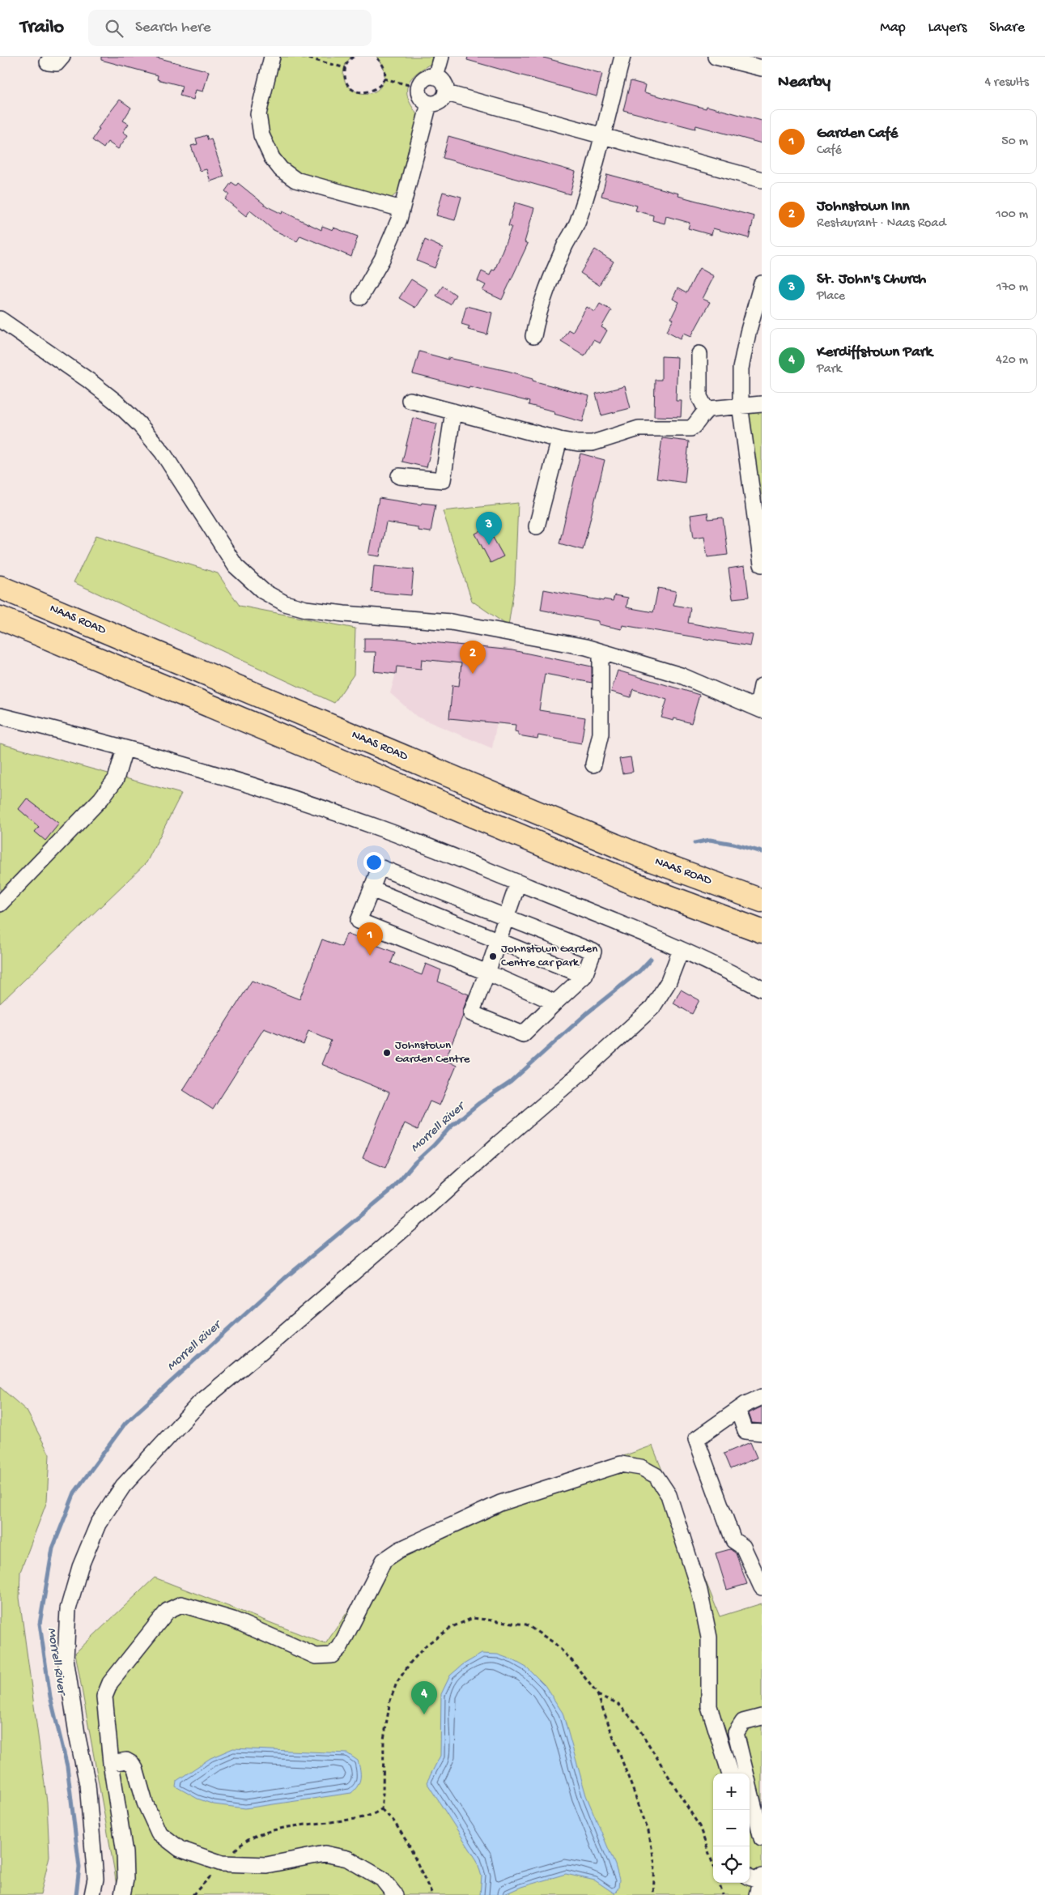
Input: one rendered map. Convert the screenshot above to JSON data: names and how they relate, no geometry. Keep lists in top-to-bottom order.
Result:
{
  "streets": {
    "highway": ["NAAS ROAD"]
  },
  "water": ["Morrell River"],
  "places": ["Johnstown Garden Centre car park", "Johnstown Garden Centre"],
  "page": {
    "header": "Trailo",
    "search": "Search here",
    "nav": ["Map", "Layers", "Share"],
    "heading": ["Nearby", "4 results"],
    "list": [
      {
        "mark": "1",
        "name": "Garden Café",
        "note": "Café",
        "value": "50 m"
      },
      {
        "mark": "2",
        "name": "Johnstown Inn",
        "note": "Restaurant · Naas Road",
        "value": "100 m"
      },
      {
        "mark": "3",
        "name": "St. John's Church",
        "note": "Place",
        "value": "170 m"
      },
      {
        "mark": "4",
        "name": "Kerdiffstown Park",
        "note": "Park",
        "value": "420 m"
      }
    ],
    "pins": [
      "3",
      "2",
      "1",
      "4"
    ],
    "map_buttons": ["+", "−"]
  }
}
